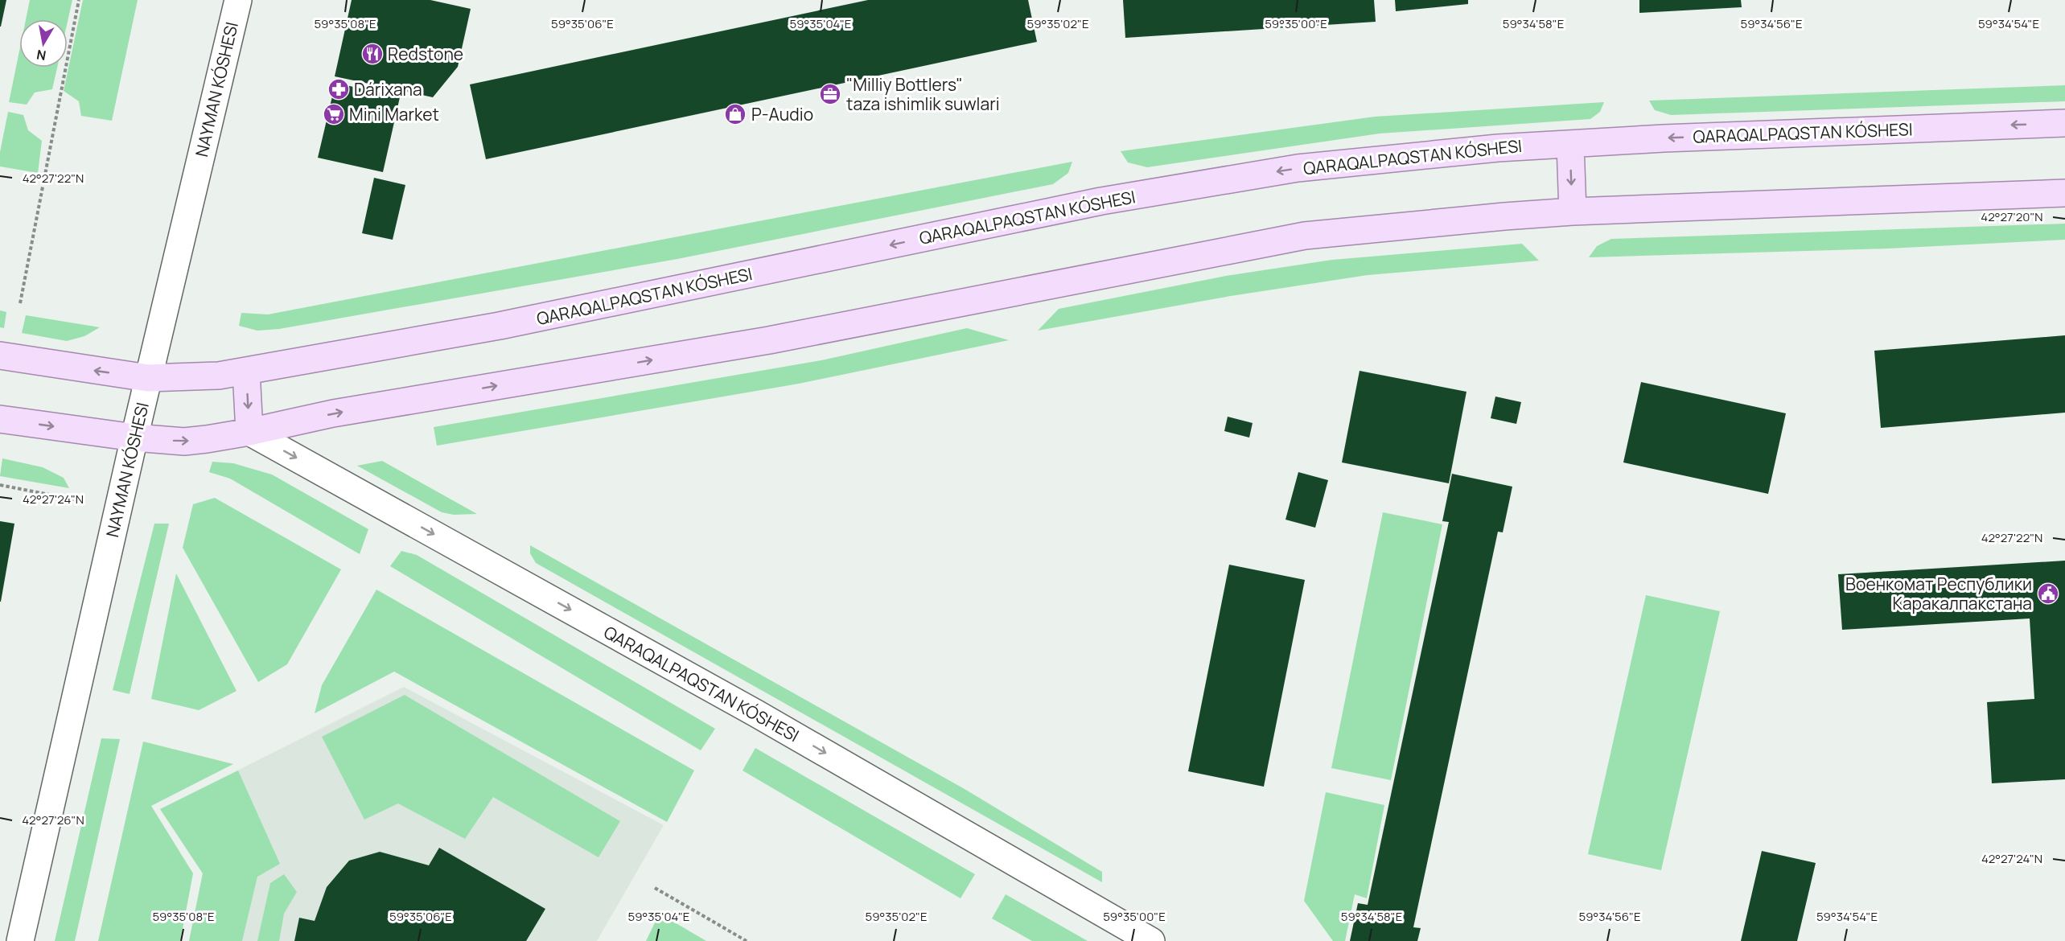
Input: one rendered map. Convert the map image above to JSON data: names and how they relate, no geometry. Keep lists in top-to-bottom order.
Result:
{
  "streets": {
    "main road": ["QARAQALPAQSTAN KÓSHESI"],
    "street": ["NAYMAN KÓSHESI"]
  },
  "crossings": [
    ["NAYMAN KÓSHESI", "QARAQALPAQSTAN KÓSHESI"]
  ],
  "places": {
    "restaurant": ["Redstone"],
    "pharmacy": ["Dárixana"],
    "office": ["\"Milliy Bottlers\" taza ishimlik suwlari"],
    "supermarket": ["Mini Market"],
    "shop": ["P-Audio"],
    "public building": ["Военкомат Республики Каракалпакстана"]
  },
  "north": "bottom",
  "coordinates": [
    "59°35'08\"E",
    "59°35'06\"E",
    "59°35'04\"E",
    "59°35'02\"E",
    "59°35'00\"E",
    "59°34'58\"E",
    "59°34'56\"E",
    "59°34'54\"E",
    "42°27'22\"N",
    "42°27'20\"N",
    "42°27'24\"N",
    "42°27'26\"N"
  ]
}
